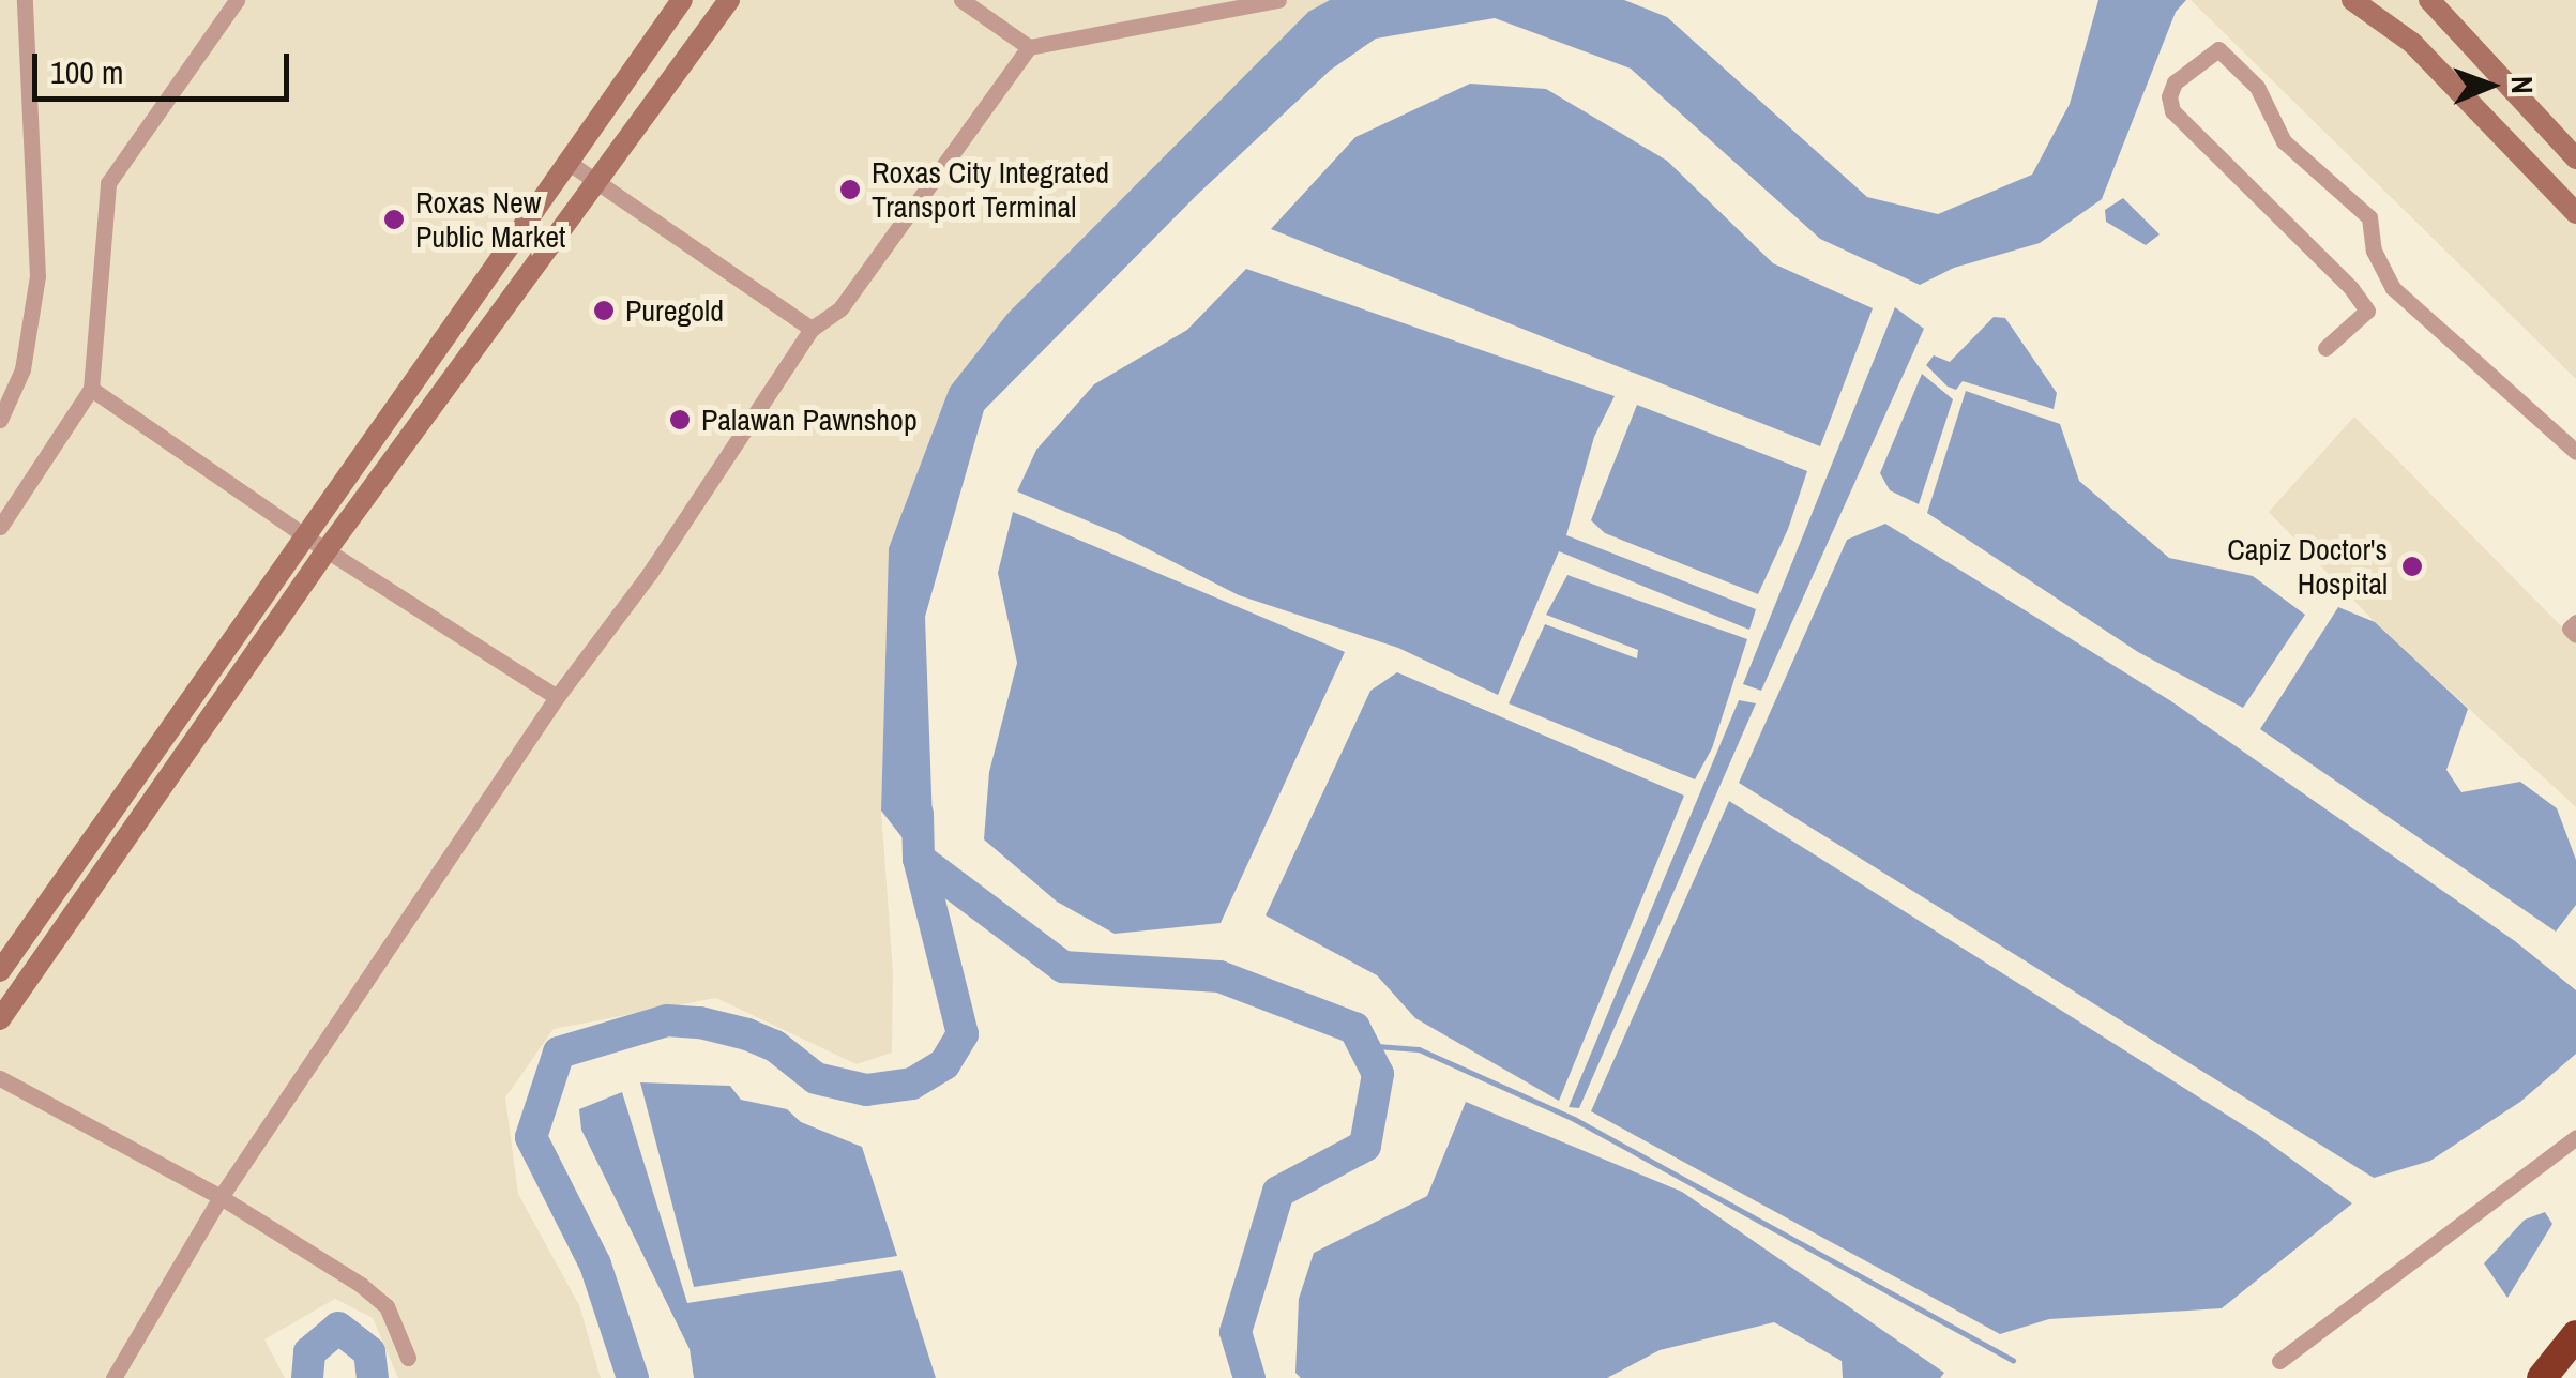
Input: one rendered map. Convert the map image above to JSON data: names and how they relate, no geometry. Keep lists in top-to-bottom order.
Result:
{
  "places": [
    "Roxas City Integrated Transport Terminal",
    "Roxas New Public Market",
    "Puregold",
    "Palawan Pawnshop",
    "Capiz Doctor's Hospital"
  ],
  "scale_bar": "100 m",
  "north": "right"
}
